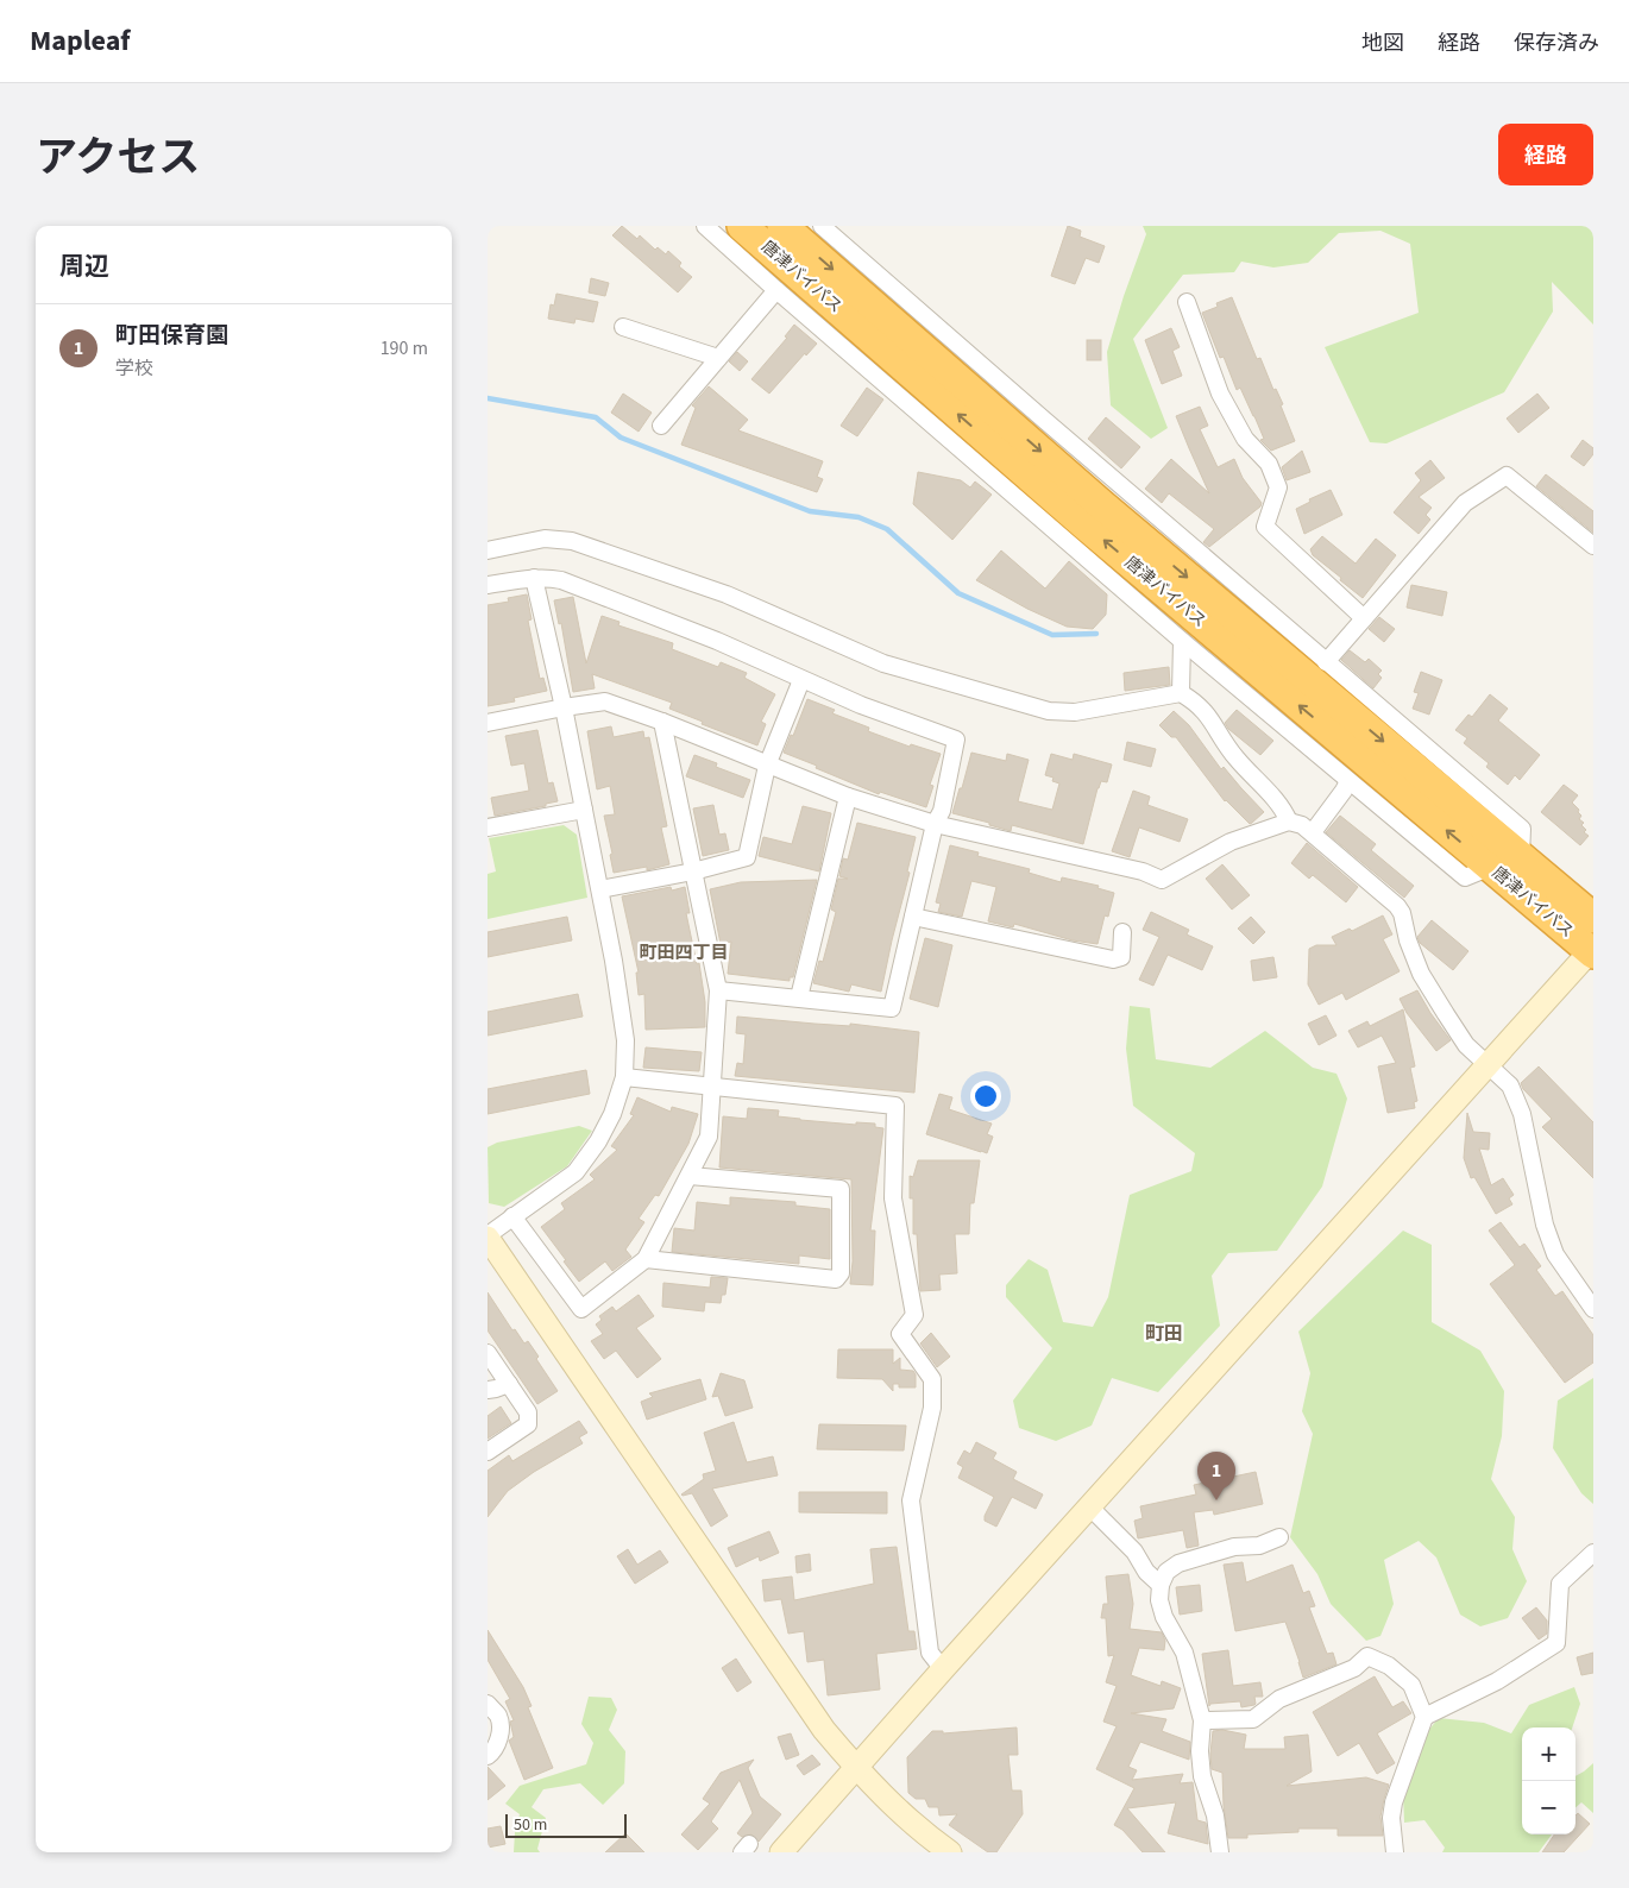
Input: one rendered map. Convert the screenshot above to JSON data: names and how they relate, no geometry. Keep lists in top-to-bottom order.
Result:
{
  "streets": {
    "highway": ["唐津バイパス"]
  },
  "districts": ["町田四丁目", "町田"],
  "scale_bar": "50 m",
  "page": {
    "header": "Mapleaf",
    "nav": ["地図", "経路", "保存済み"],
    "title": "アクセス",
    "buttons": "経路",
    "heading": "周辺",
    "list": [
      {
        "mark": "1",
        "name": "町田保育園",
        "note": "学校",
        "value": "190 m"
      }
    ],
    "pins": "1",
    "map_buttons": ["+", "−"],
    "scale": "50 m"
  }
}
